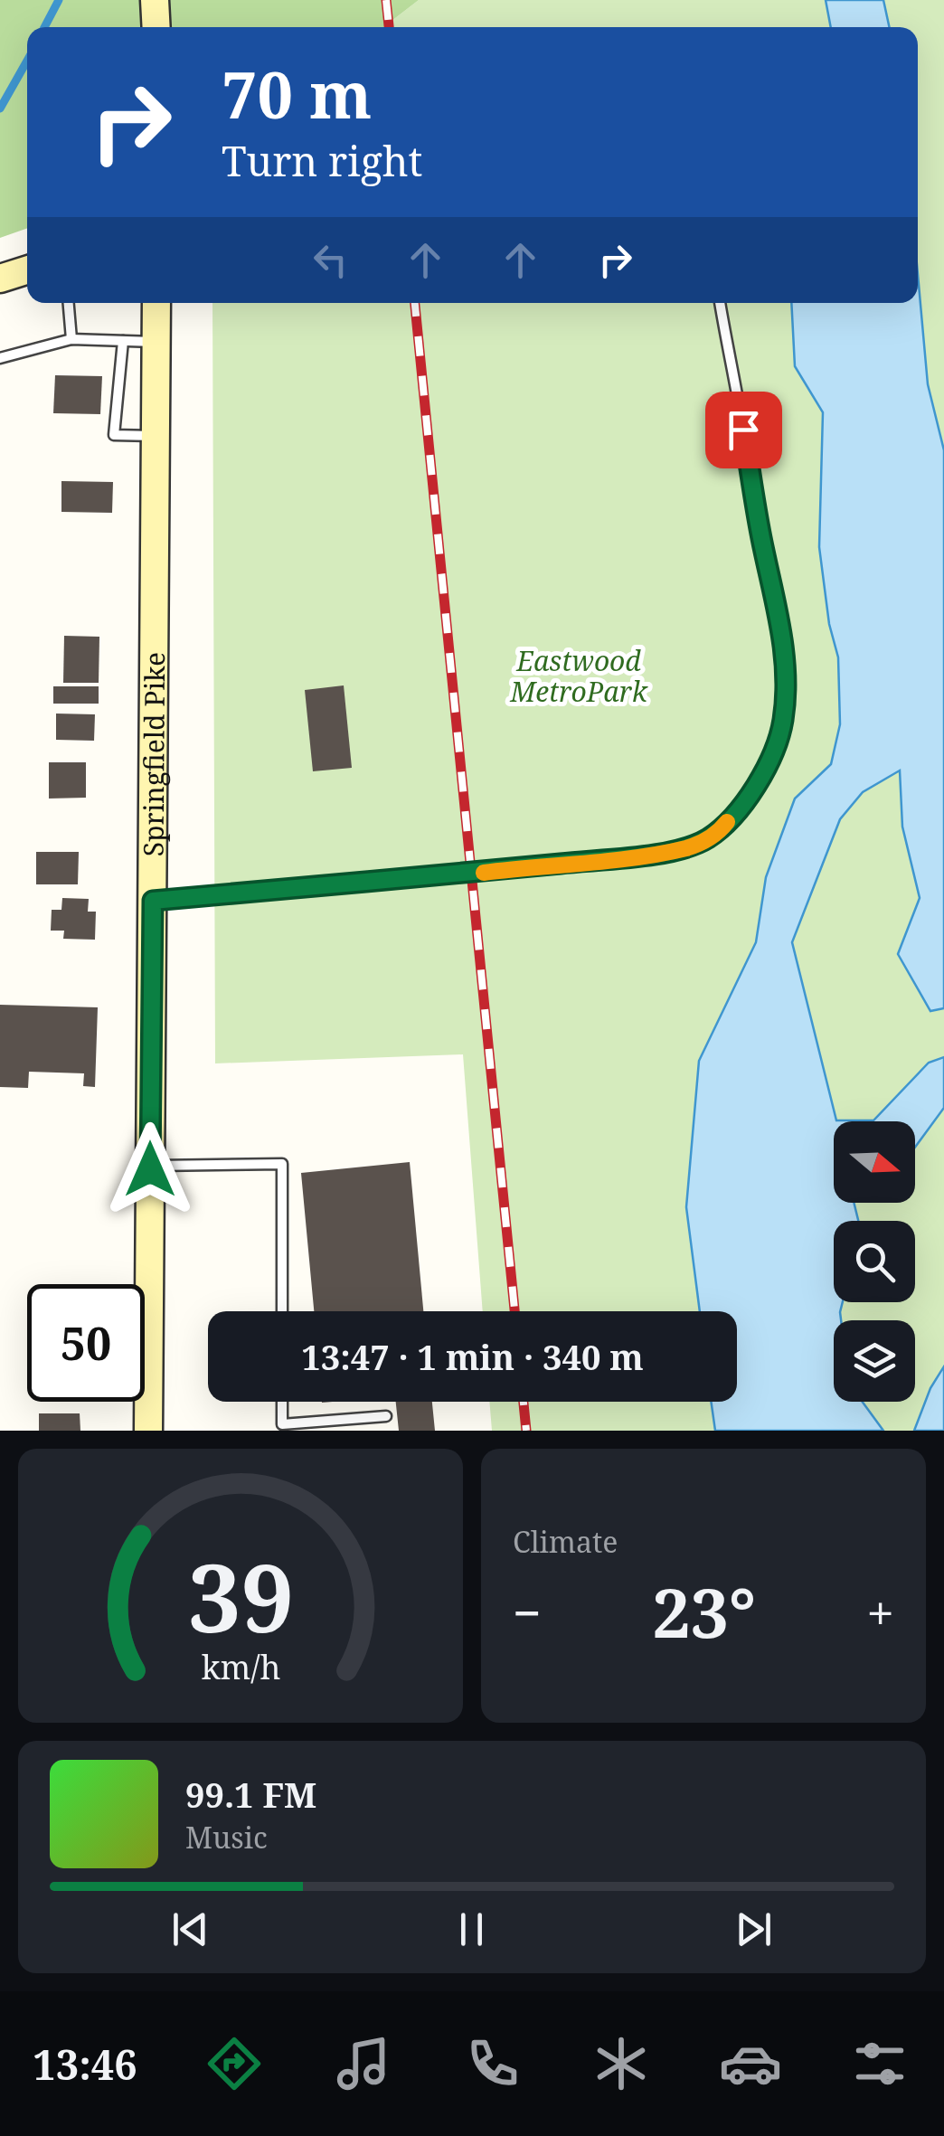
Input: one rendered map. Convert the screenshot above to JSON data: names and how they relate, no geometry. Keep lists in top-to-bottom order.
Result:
{
  "streets": {
    "main road": ["Springfield Pike"]
  },
  "parks": ["Eastwood MetroPark"],
  "north": "right",
  "page": {
    "turn": ["70 m", "Turn right"],
    "limit": "50",
    "trip": "13:47 · 1 min · 340 m",
    "tile": "Climate",
    "heat": ["−", "23°", "+"],
    "song": ["99.1 FM", "Music"],
    "tabs": "13:46",
    "gauge": ["39", "km/h"]
  }
}
